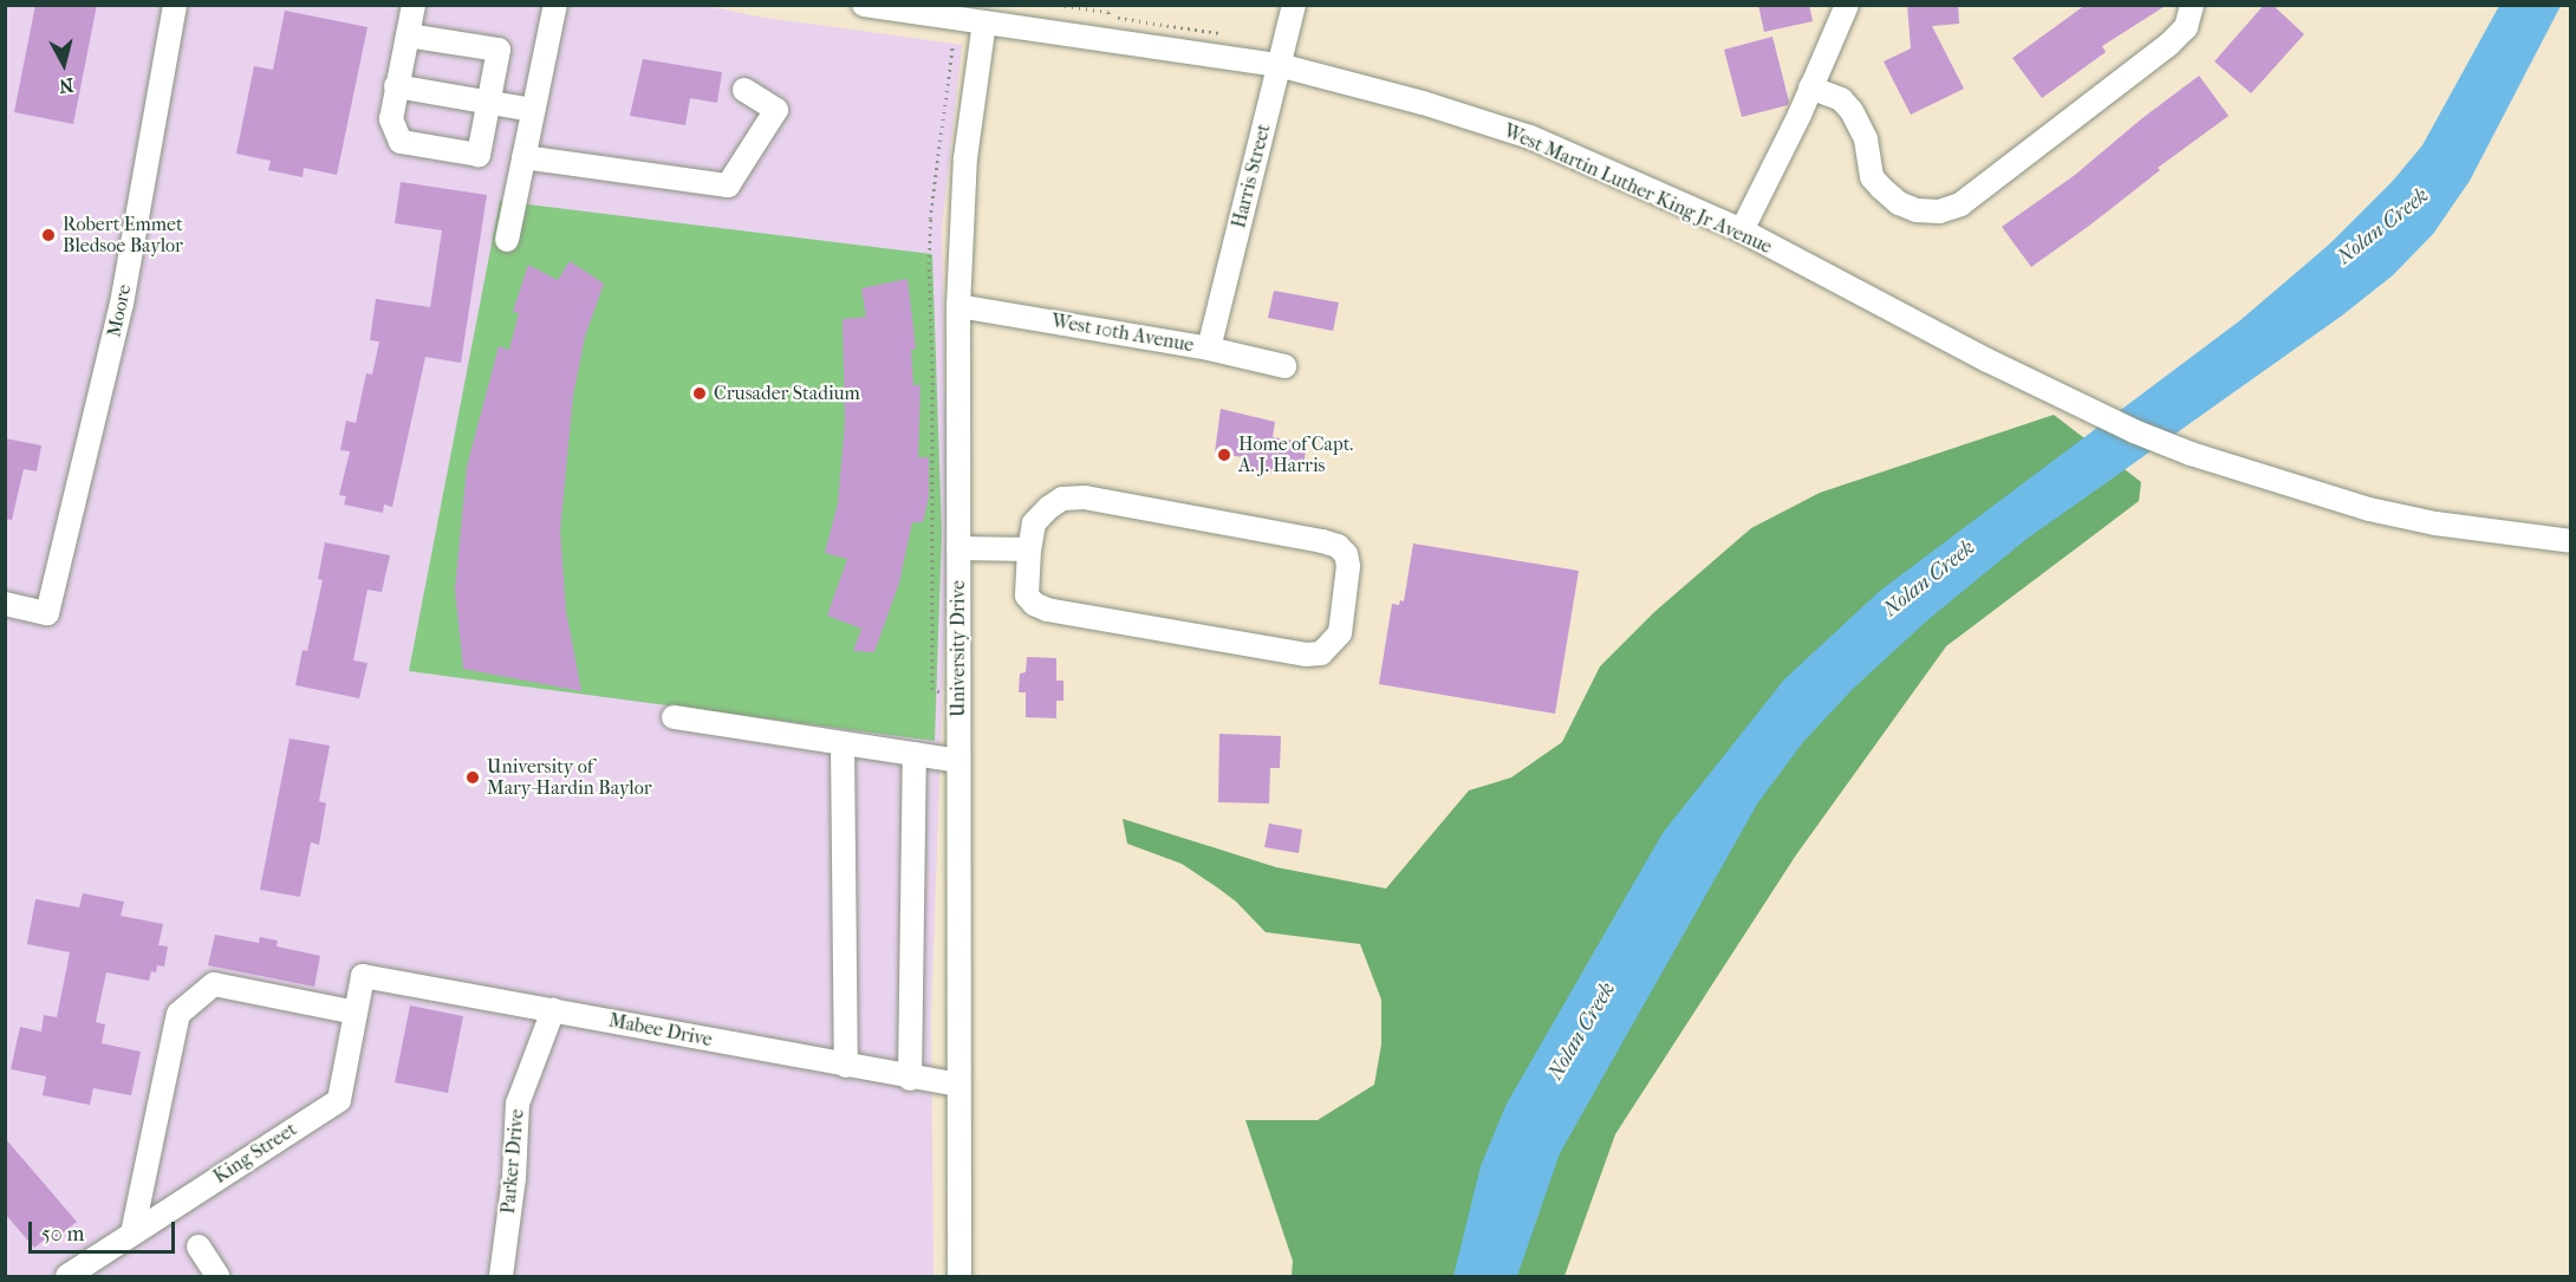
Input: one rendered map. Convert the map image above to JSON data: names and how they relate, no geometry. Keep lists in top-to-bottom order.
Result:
{
  "streets": {
    "street": [
      "Harris Street",
      "West Martin Luther King Jr Avenue",
      "Moore",
      "West 10th Avenue",
      "University Drive",
      "Mabee Drive",
      "King Street",
      "Parker Drive"
    ]
  },
  "crossings": [
    ["Harris Street", "West Martin Luther King Jr Avenue"],
    ["Harris Street", "West 10th Avenue"],
    ["West Martin Luther King Jr Avenue", "University Drive"],
    ["West 10th Avenue", "University Drive"],
    ["University Drive", "Mabee Drive"],
    ["Mabee Drive", "King Street"],
    ["Mabee Drive", "Parker Drive"]
  ],
  "water": ["Nolan Creek"],
  "places": [
    "Robert Emmet Bledsoe Baylor",
    "Crusader Stadium",
    "Home of Capt. A. J. Harris",
    "University of Mary-Hardin Baylor"
  ],
  "scale_bar": "50 m",
  "north": "bottom"
}
